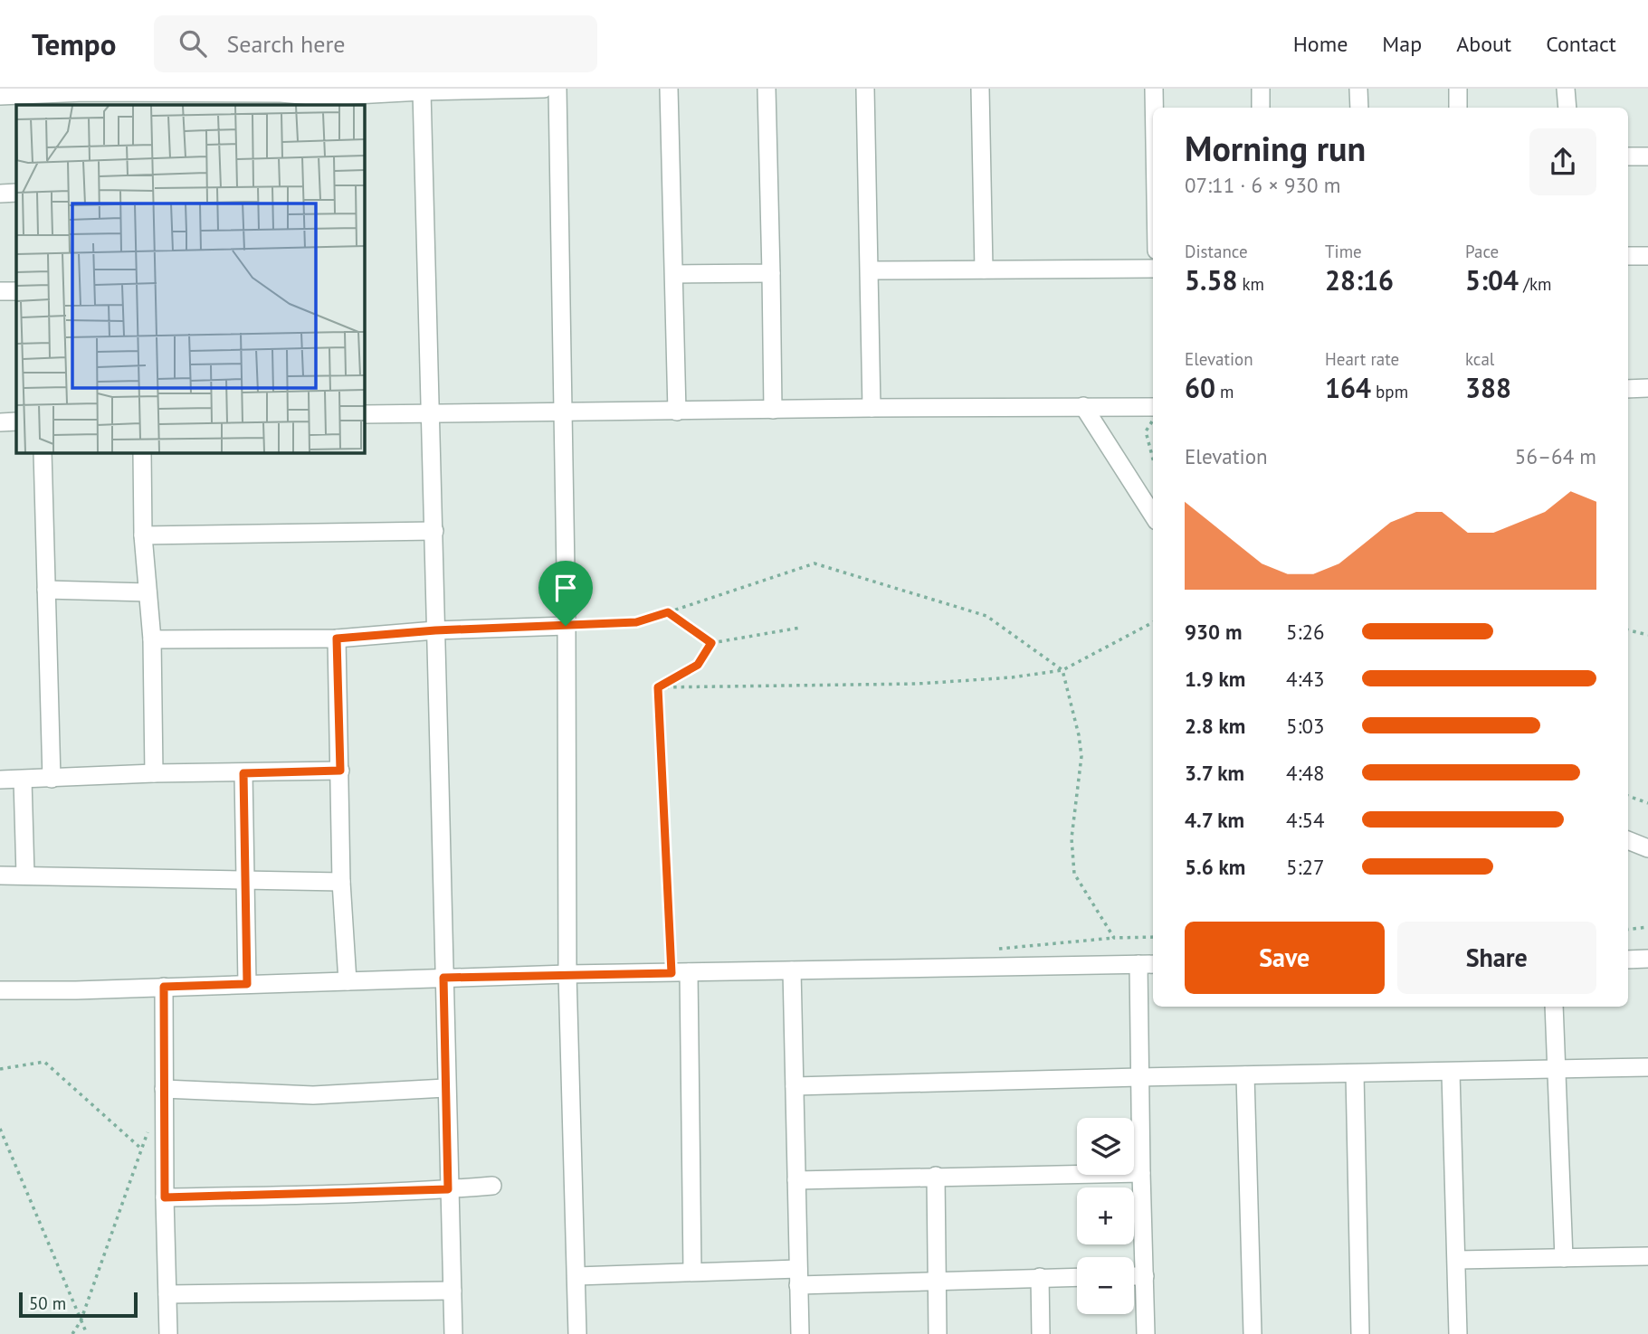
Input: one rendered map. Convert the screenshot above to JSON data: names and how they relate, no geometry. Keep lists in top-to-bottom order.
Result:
{
  "scale_bar": "50 m",
  "page": {
    "header": "Tempo",
    "search": "Search here",
    "nav": [
      "Home",
      "Map",
      "About",
      "Contact"
    ],
    "heading": ["Morning run", "07:11 · 6 × 930 m"],
    "stats": [
      ["Distance", "5.58 km"],
      ["Time", "28:16"],
      ["Pace", "5:04 /km"],
      ["Elevation", "60 m"],
      ["Heart rate", "164 bpm"],
      ["kcal", "388"]
    ],
    "chart": ["Elevation", "56–64 m"],
    "list": [
      {
        "name": "930 m",
        "note": "5:26"
      },
      {
        "name": "1.9 km",
        "note": "4:43"
      },
      {
        "name": "2.8 km",
        "note": "5:03"
      },
      {
        "name": "3.7 km",
        "note": "4:48"
      },
      {
        "name": "4.7 km",
        "note": "4:54"
      },
      {
        "name": "5.6 km",
        "note": "5:27"
      }
    ],
    "buttons": ["Save", "Share"],
    "map_buttons": ["+", "−"],
    "scale": "50 m"
  }
}
